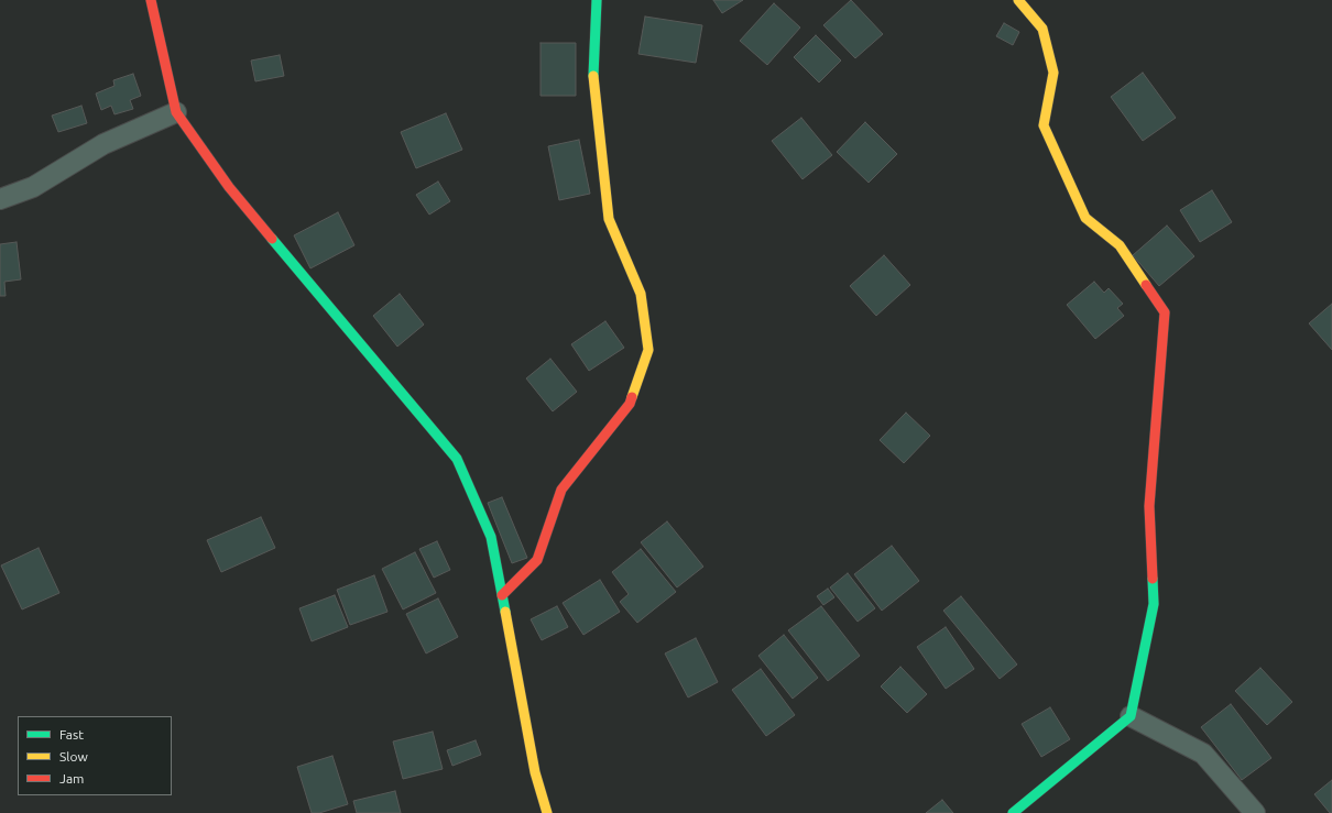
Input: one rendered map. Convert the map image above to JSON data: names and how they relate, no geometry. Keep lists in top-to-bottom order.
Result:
{
  "legend": ["Fast", "Slow", "Jam"]
}
